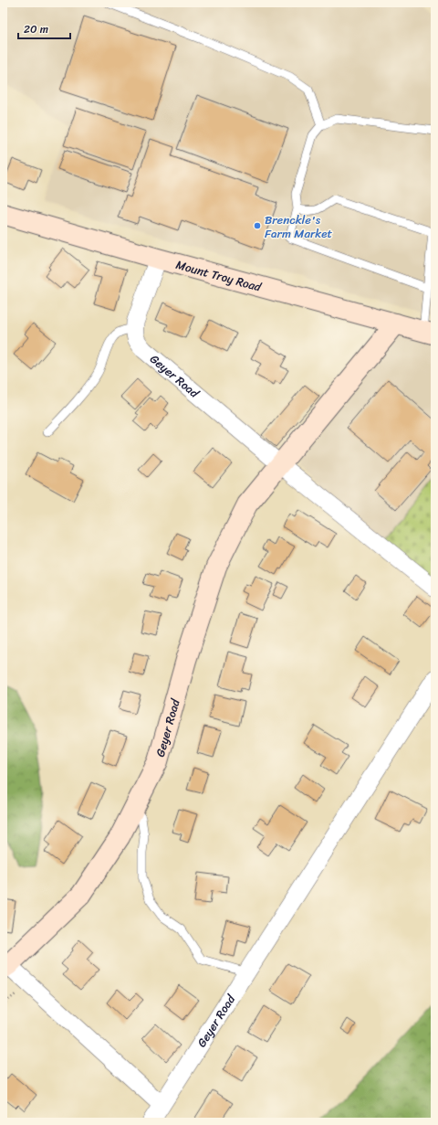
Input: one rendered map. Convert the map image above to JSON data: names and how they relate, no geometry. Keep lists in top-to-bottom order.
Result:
{
  "streets": {
    "street": ["Mount Troy Road", "Geyer Road"]
  },
  "crossings": [
    ["Mount Troy Road", "Geyer Road"]
  ],
  "places": ["Brenckle's Farm Market"],
  "scale_bar": "20 m"
}
